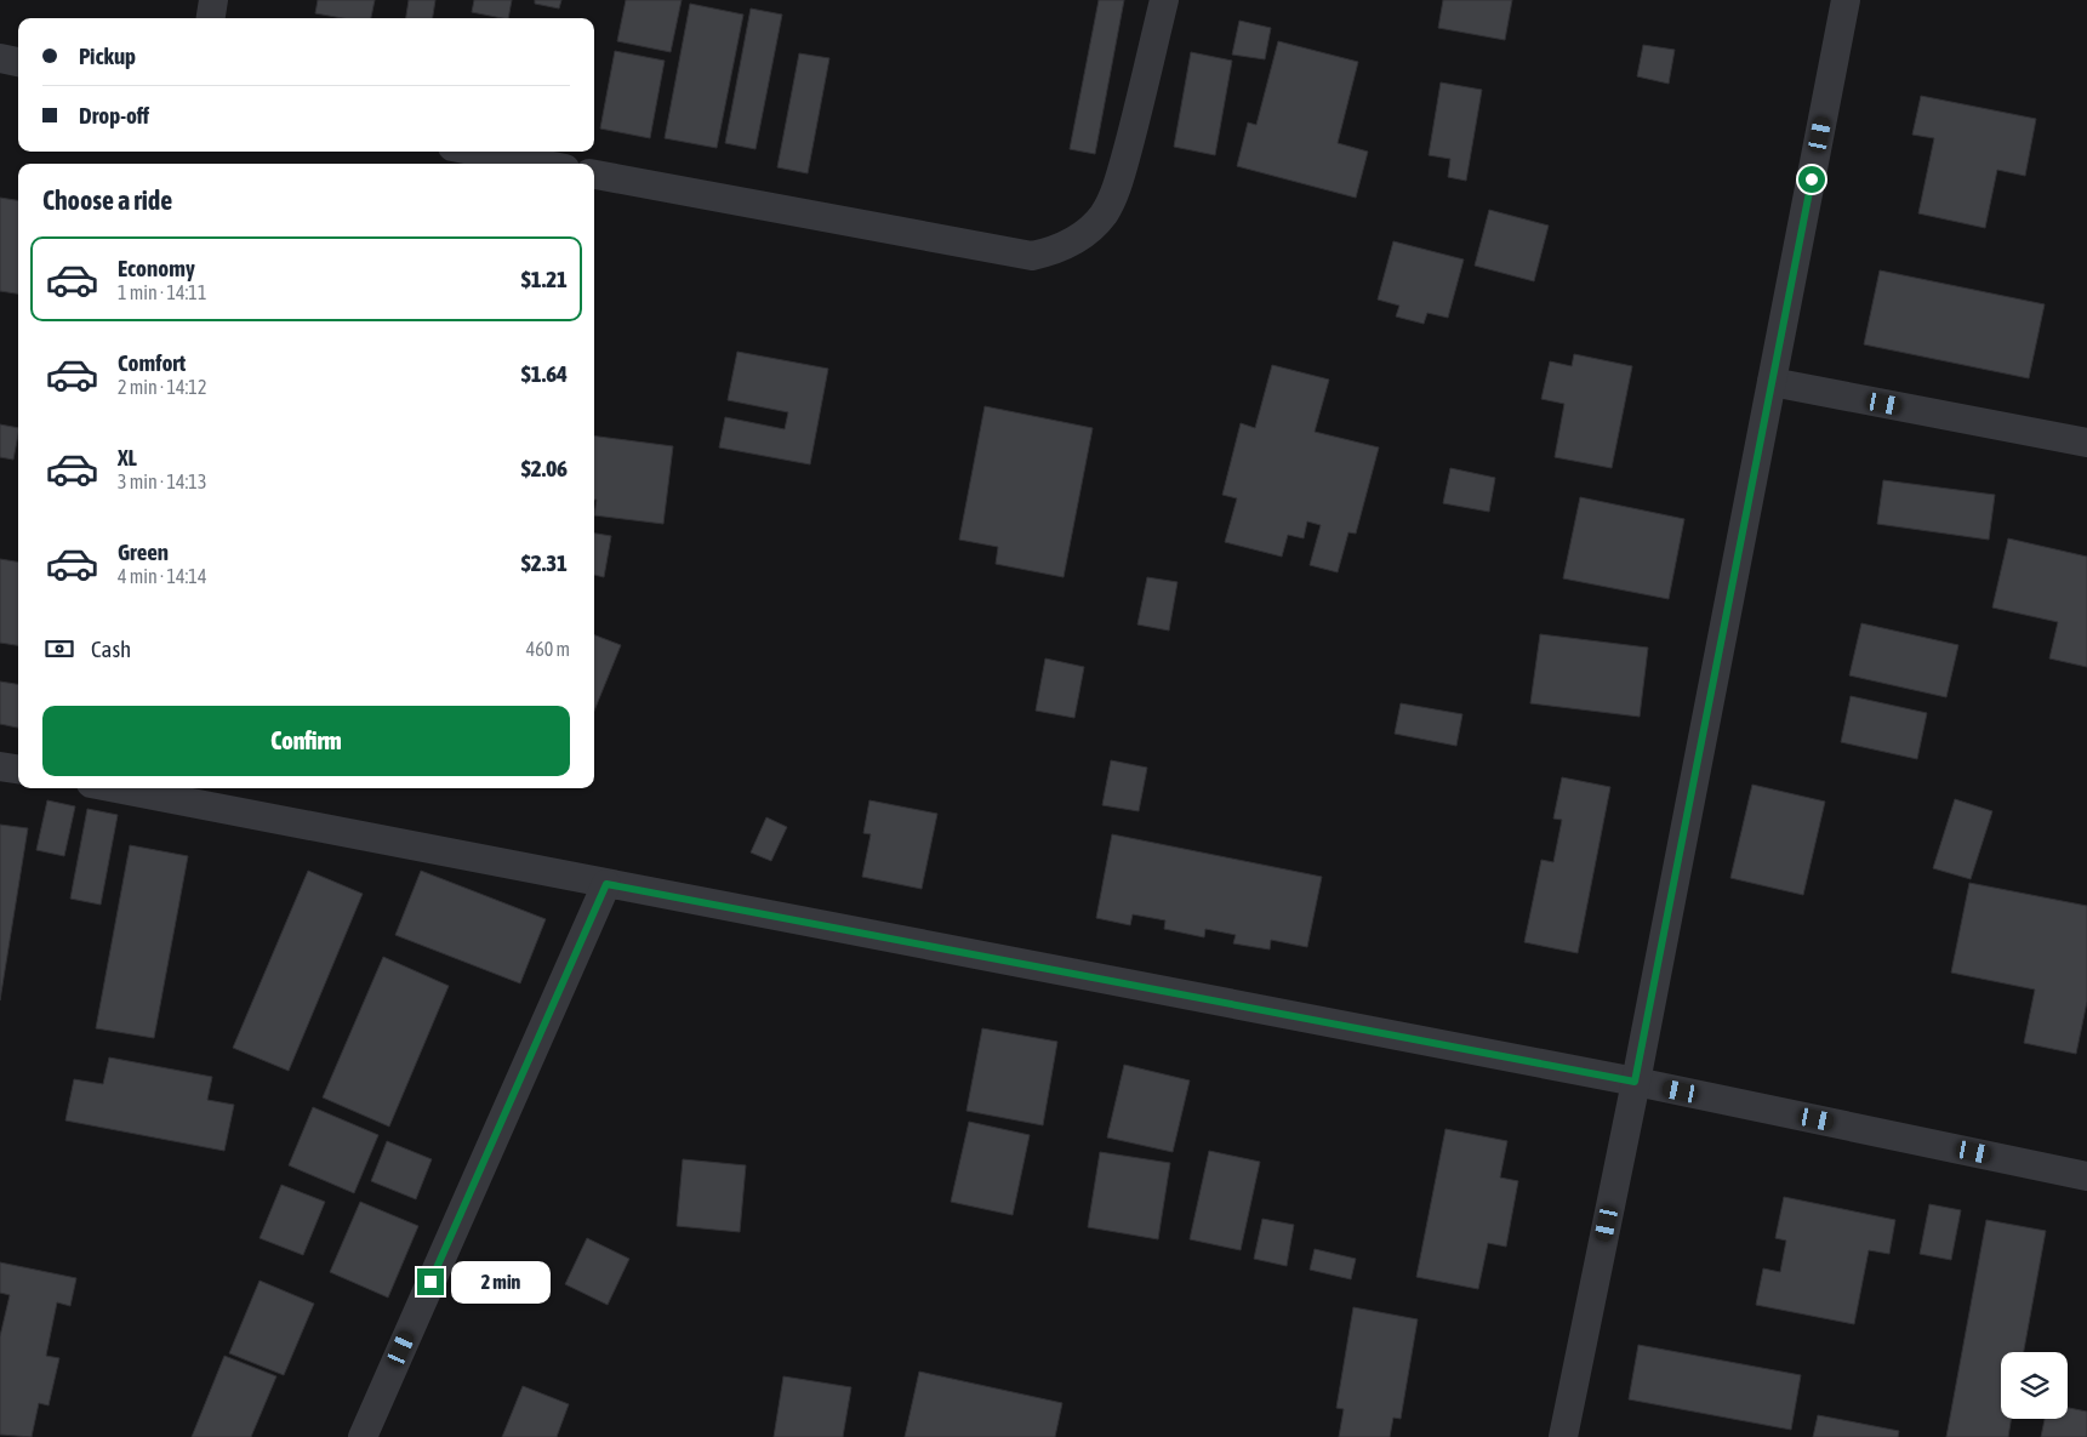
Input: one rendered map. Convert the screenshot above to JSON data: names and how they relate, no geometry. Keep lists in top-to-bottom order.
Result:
{
  "page": {
    "banner": ["Pickup", "Drop-off"],
    "heading": "Choose a ride",
    "list": [
      {
        "name": "Economy",
        "note": "1 min · 14:11",
        "value": "$1.21"
      },
      {
        "name": "Comfort",
        "note": "2 min · 14:12",
        "value": "$1.64"
      },
      {
        "name": "XL",
        "note": "3 min · 14:13",
        "value": "$2.06"
      },
      {
        "name": "Green",
        "note": "4 min · 14:14",
        "value": "$2.31"
      }
    ],
    "pay": ["Cash", "460 m"],
    "buttons": "Confirm",
    "bubble": "2 min"
  }
}
